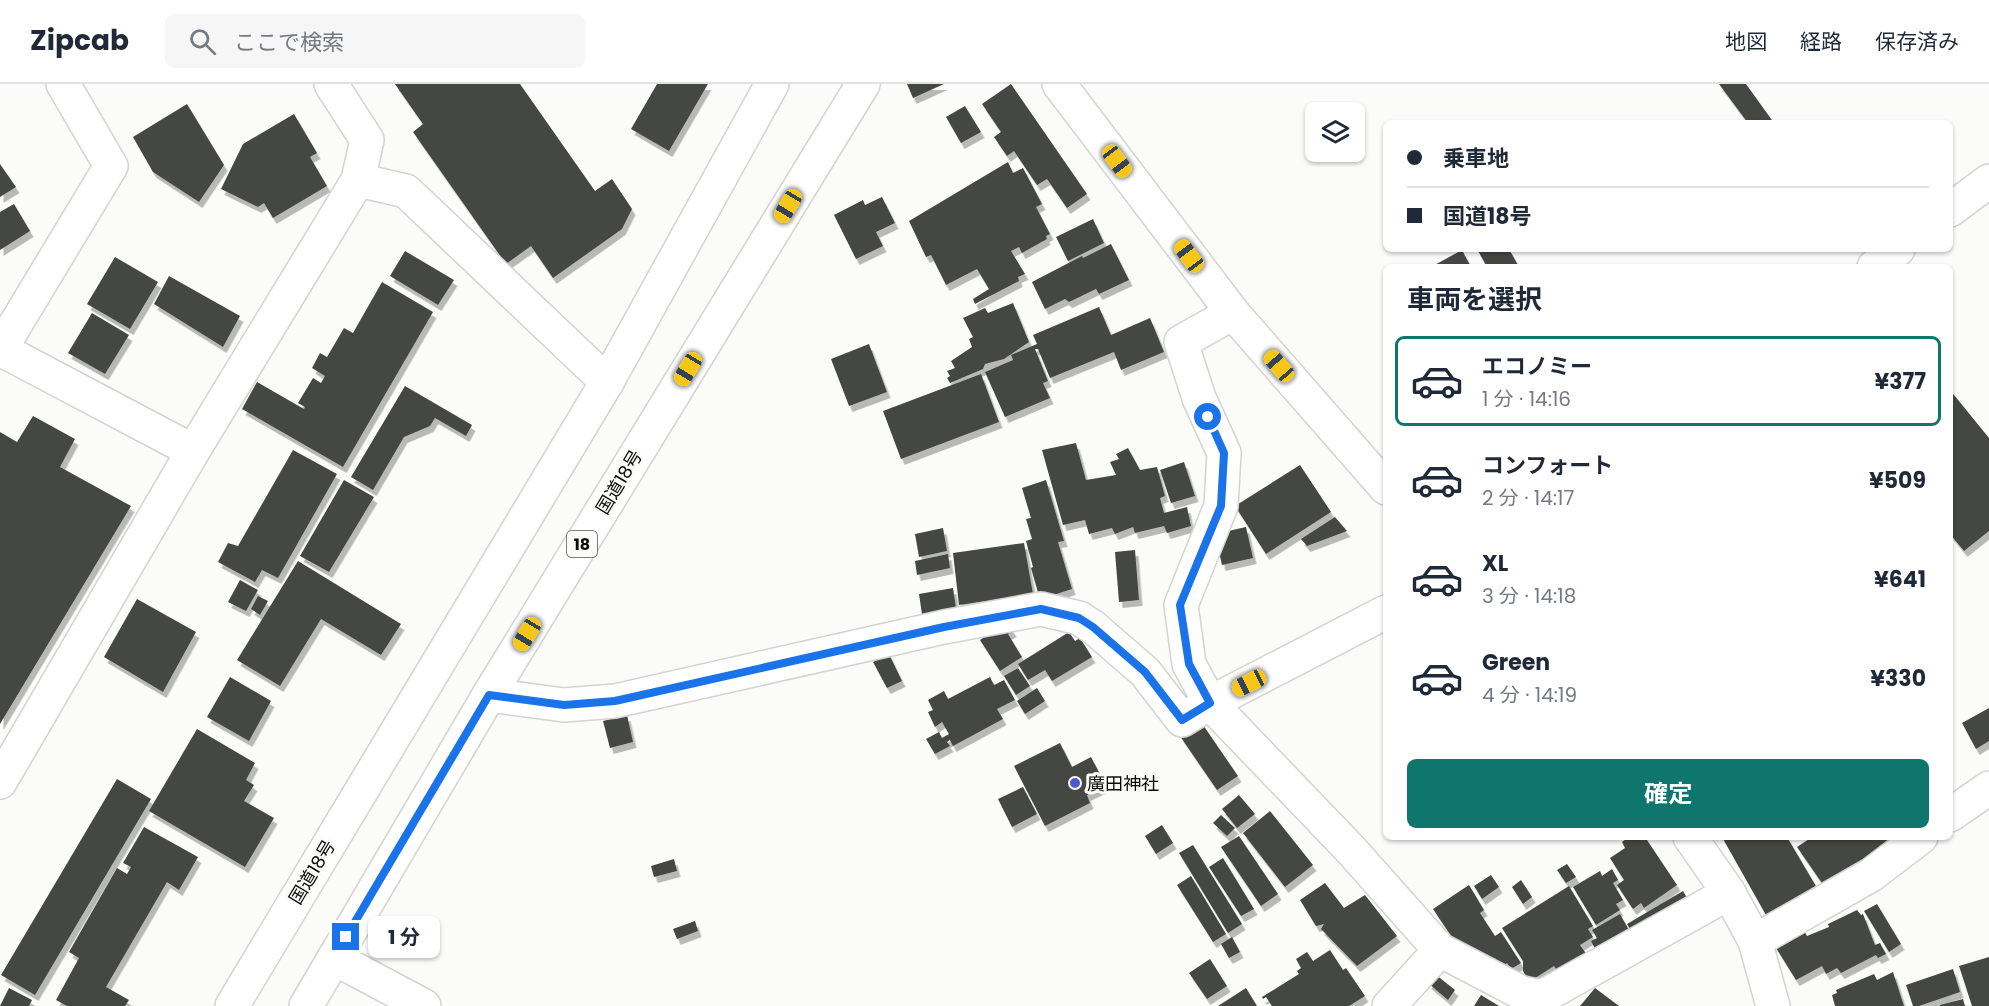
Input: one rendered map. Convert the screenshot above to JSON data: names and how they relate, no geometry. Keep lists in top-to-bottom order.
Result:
{
  "streets": {
    "main road": ["国道18号", "18"]
  },
  "places": ["廣田神社"],
  "page": {
    "header": "Zipcab",
    "search": "ここで検索",
    "nav": ["地図", "経路", "保存済み"],
    "banner": ["乗車地", "国道18号"],
    "heading": "車両を選択",
    "list": [
      {
        "name": "エコノミー",
        "note": "1 分 · 14:16",
        "value": "¥377"
      },
      {
        "name": "コンフォート",
        "note": "2 分 · 14:17",
        "value": "¥509"
      },
      {
        "name": "XL",
        "note": "3 分 · 14:18",
        "value": "¥641"
      },
      {
        "name": "Green",
        "note": "4 分 · 14:19",
        "value": "¥330"
      }
    ],
    "buttons": "確定",
    "bubble": "1 分"
  }
}
